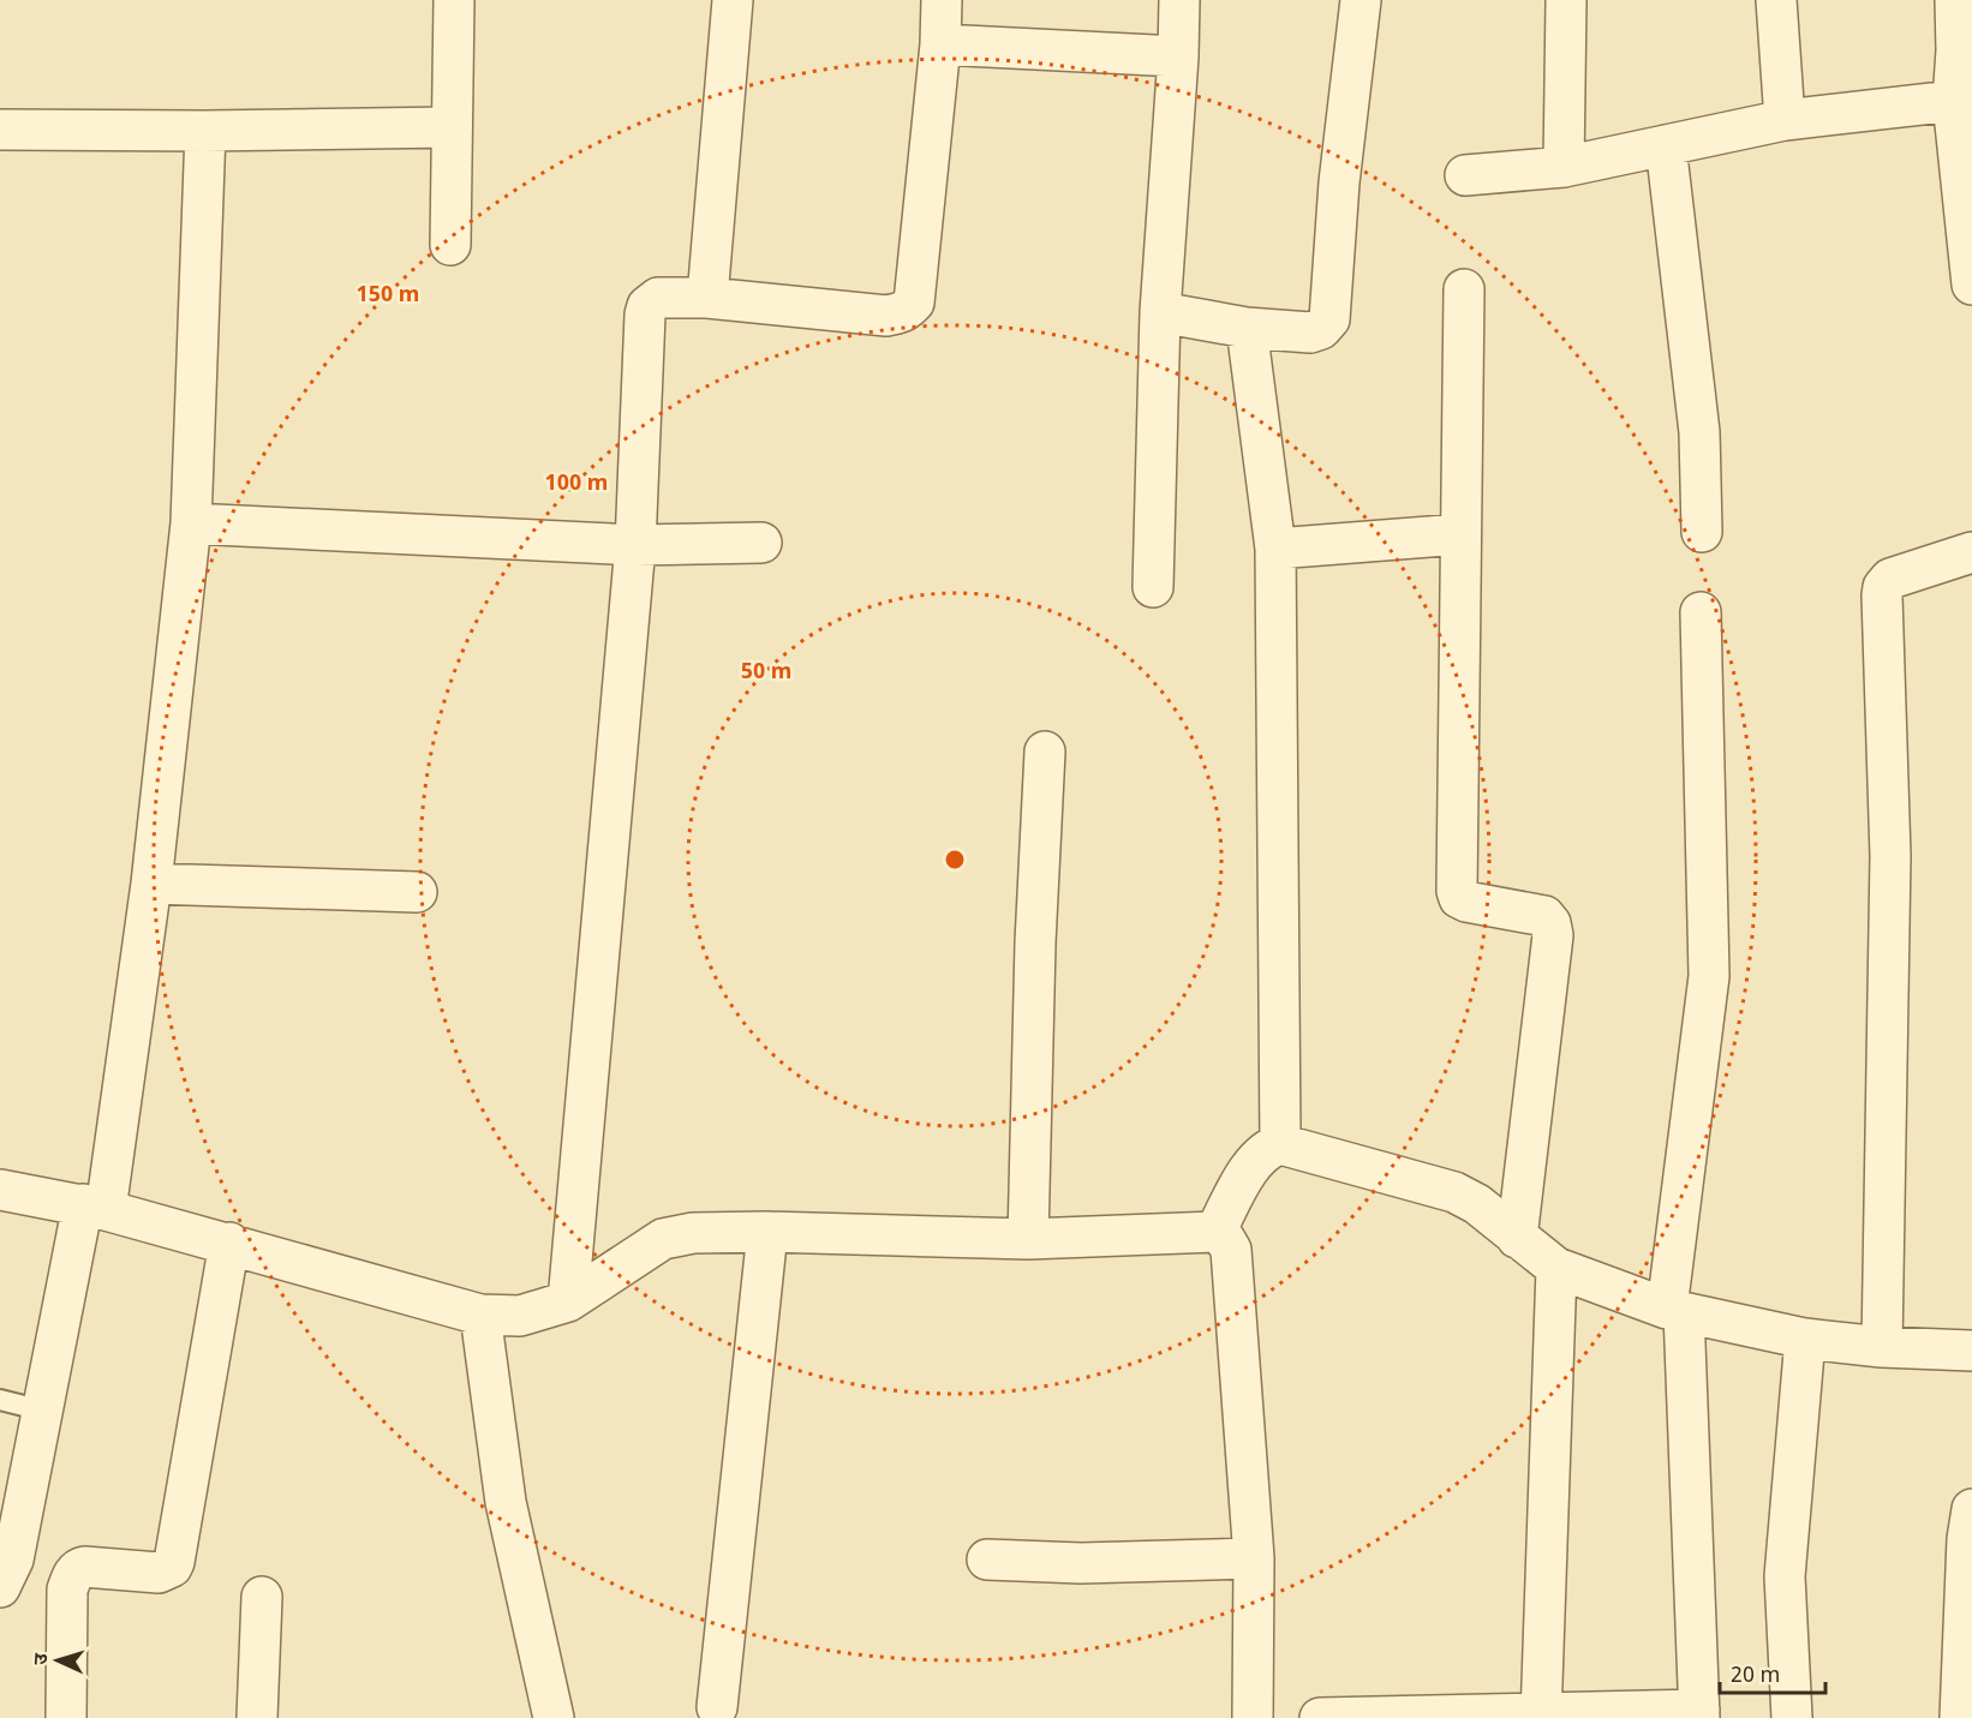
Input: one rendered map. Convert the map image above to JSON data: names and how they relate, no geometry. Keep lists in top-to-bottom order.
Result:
{
  "scale_bar": "20 m",
  "north": "left",
  "rings": ["150 m", "100 m", "50 m"]
}
